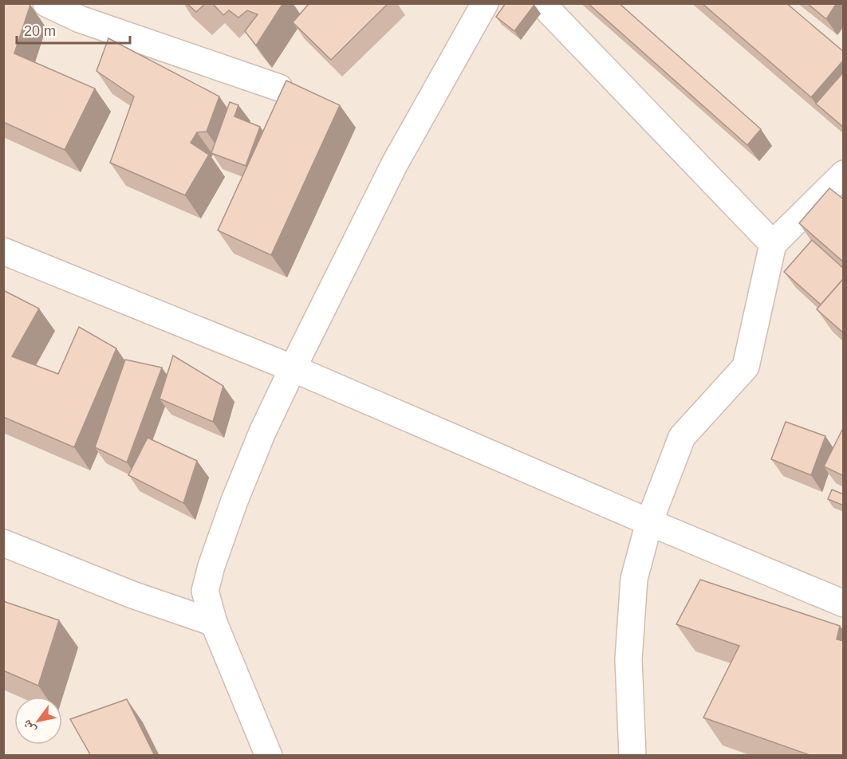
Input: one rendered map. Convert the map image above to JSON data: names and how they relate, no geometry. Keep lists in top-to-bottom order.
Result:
{
  "scale_bar": "20 m",
  "north": "bottom left"
}
